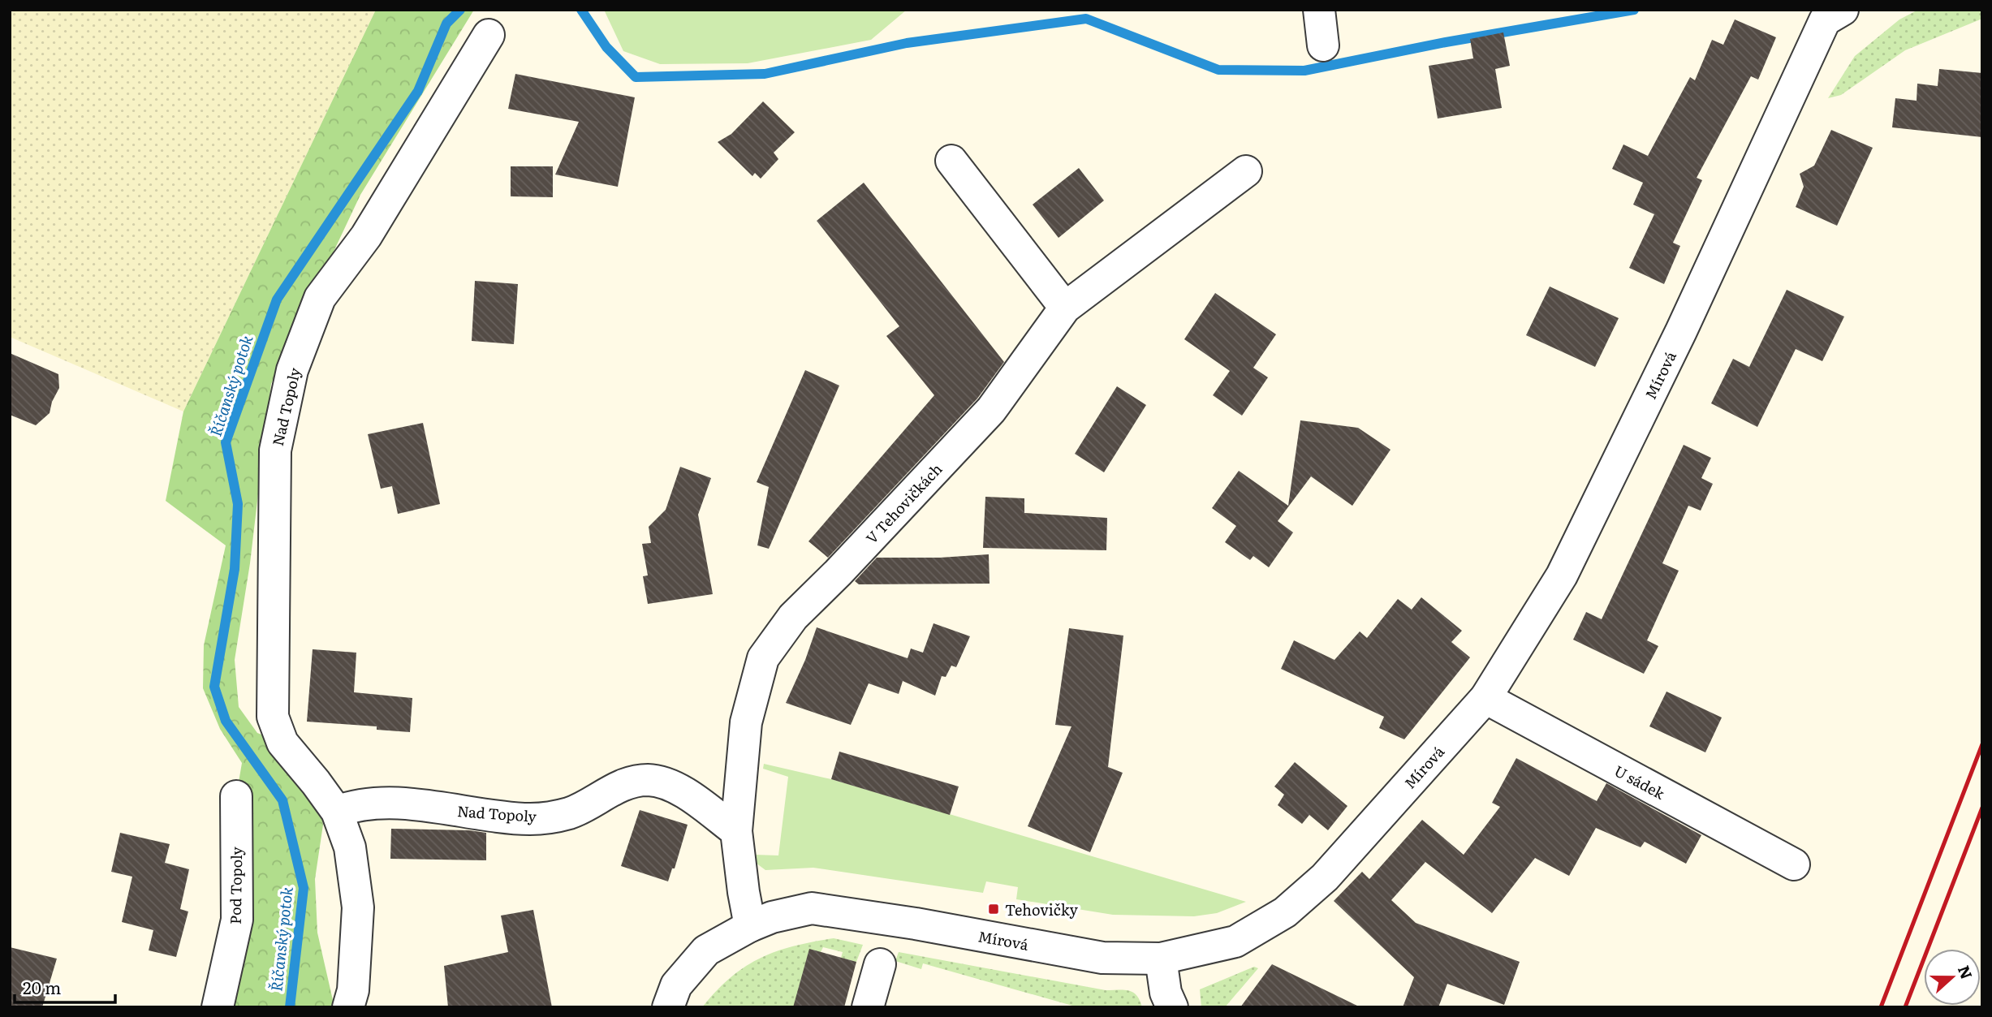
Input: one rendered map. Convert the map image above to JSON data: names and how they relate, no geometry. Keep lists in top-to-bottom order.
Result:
{
  "streets": {
    "street": [
      "Mírová",
      "Nad Topoly",
      "V Tehovičkách",
      "U sádek",
      "Pod Topoly"
    ]
  },
  "crossings": [
    ["Mírová", "V Tehovičkách"],
    ["Mírová", "U sádek"],
    ["Nad Topoly", "V Tehovičkách"]
  ],
  "water": ["Říčanský potok"],
  "places": {
    "transit": ["Tehovičky"]
  },
  "scale_bar": "20 m",
  "north": "right"
}
